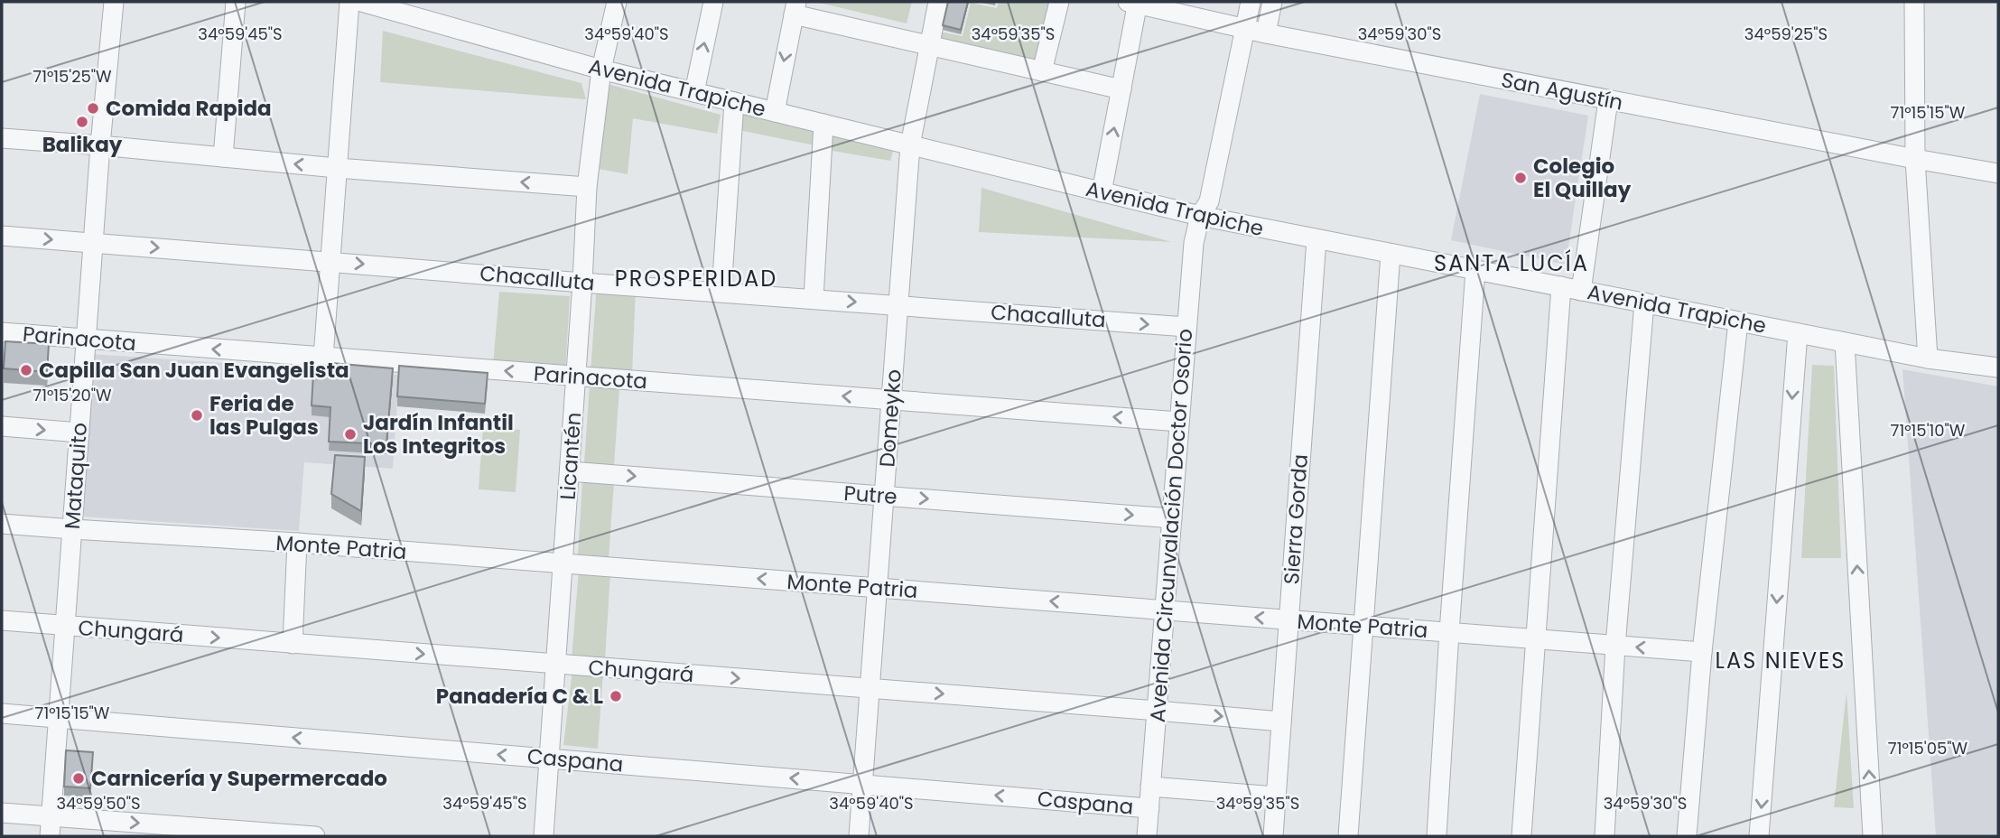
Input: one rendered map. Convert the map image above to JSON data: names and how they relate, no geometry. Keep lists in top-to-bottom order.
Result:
{
  "streets": {
    "street": [
      "Avenida Trapiche",
      "San Agustín",
      "Chacalluta",
      "Parinacota",
      "Domeyko",
      "Licantén",
      "Mataquito",
      "Putre",
      "Sierra Gorda",
      "Avenida Circunvalación Doctor Osorio",
      "Monte Patria",
      "Chungará",
      "Caspana"
    ]
  },
  "crossings": [
    ["Avenida Trapiche", "Domeyko"],
    ["Avenida Trapiche", "Licantén"],
    ["Avenida Trapiche", "Sierra Gorda"],
    ["Avenida Trapiche", "Avenida Circunvalación Doctor Osorio"],
    ["San Agustín", "Avenida Circunvalación Doctor Osorio"],
    ["Chacalluta", "Domeyko"],
    ["Chacalluta", "Licantén"],
    ["Chacalluta", "Mataquito"],
    ["Chacalluta", "Avenida Circunvalación Doctor Osorio"],
    ["Parinacota", "Domeyko"],
    ["Parinacota", "Licantén"],
    ["Parinacota", "Mataquito"],
    ["Parinacota", "Avenida Circunvalación Doctor Osorio"],
    ["Domeyko", "Putre"],
    ["Domeyko", "Monte Patria"],
    ["Domeyko", "Chungará"],
    ["Domeyko", "Caspana"],
    ["Licantén", "Putre"],
    ["Licantén", "Monte Patria"],
    ["Licantén", "Chungará"],
    ["Licantén", "Caspana"],
    ["Mataquito", "Monte Patria"],
    ["Mataquito", "Chungará"],
    ["Mataquito", "Caspana"],
    ["Putre", "Avenida Circunvalación Doctor Osorio"],
    ["Sierra Gorda", "Monte Patria"],
    ["Sierra Gorda", "Chungará"],
    ["Sierra Gorda", "Caspana"],
    ["Avenida Circunvalación Doctor Osorio", "Monte Patria"],
    ["Avenida Circunvalación Doctor Osorio", "Chungará"],
    ["Avenida Circunvalación Doctor Osorio", "Caspana"]
  ],
  "one_way": [
    "Parinacota",
    "Putre",
    "Monte Patria",
    "Chungará",
    "Caspana"
  ],
  "districts": ["SANTA LUCÍA", "PROSPERIDAD", "LAS NIEVES"],
  "places": [
    "Comida Rapida",
    "Balikay",
    "Colegio El Quillay",
    "Capilla San Juan Evangelista",
    "Feria de las Pulgas",
    "Jardín Infantil Los Integritos",
    "Panadería C & L",
    "Carnicería y Supermercado"
  ],
  "coordinates": [
    "34°59'45\"S",
    "34°59'40\"S",
    "34°59'35\"S",
    "34°59'30\"S",
    "34°59'25\"S",
    "71°15'25\"W",
    "71°15'15\"W",
    "71°15'20\"W",
    "71°15'10\"W",
    "71°15'05\"W",
    "34°59'50\"S"
  ]
}
